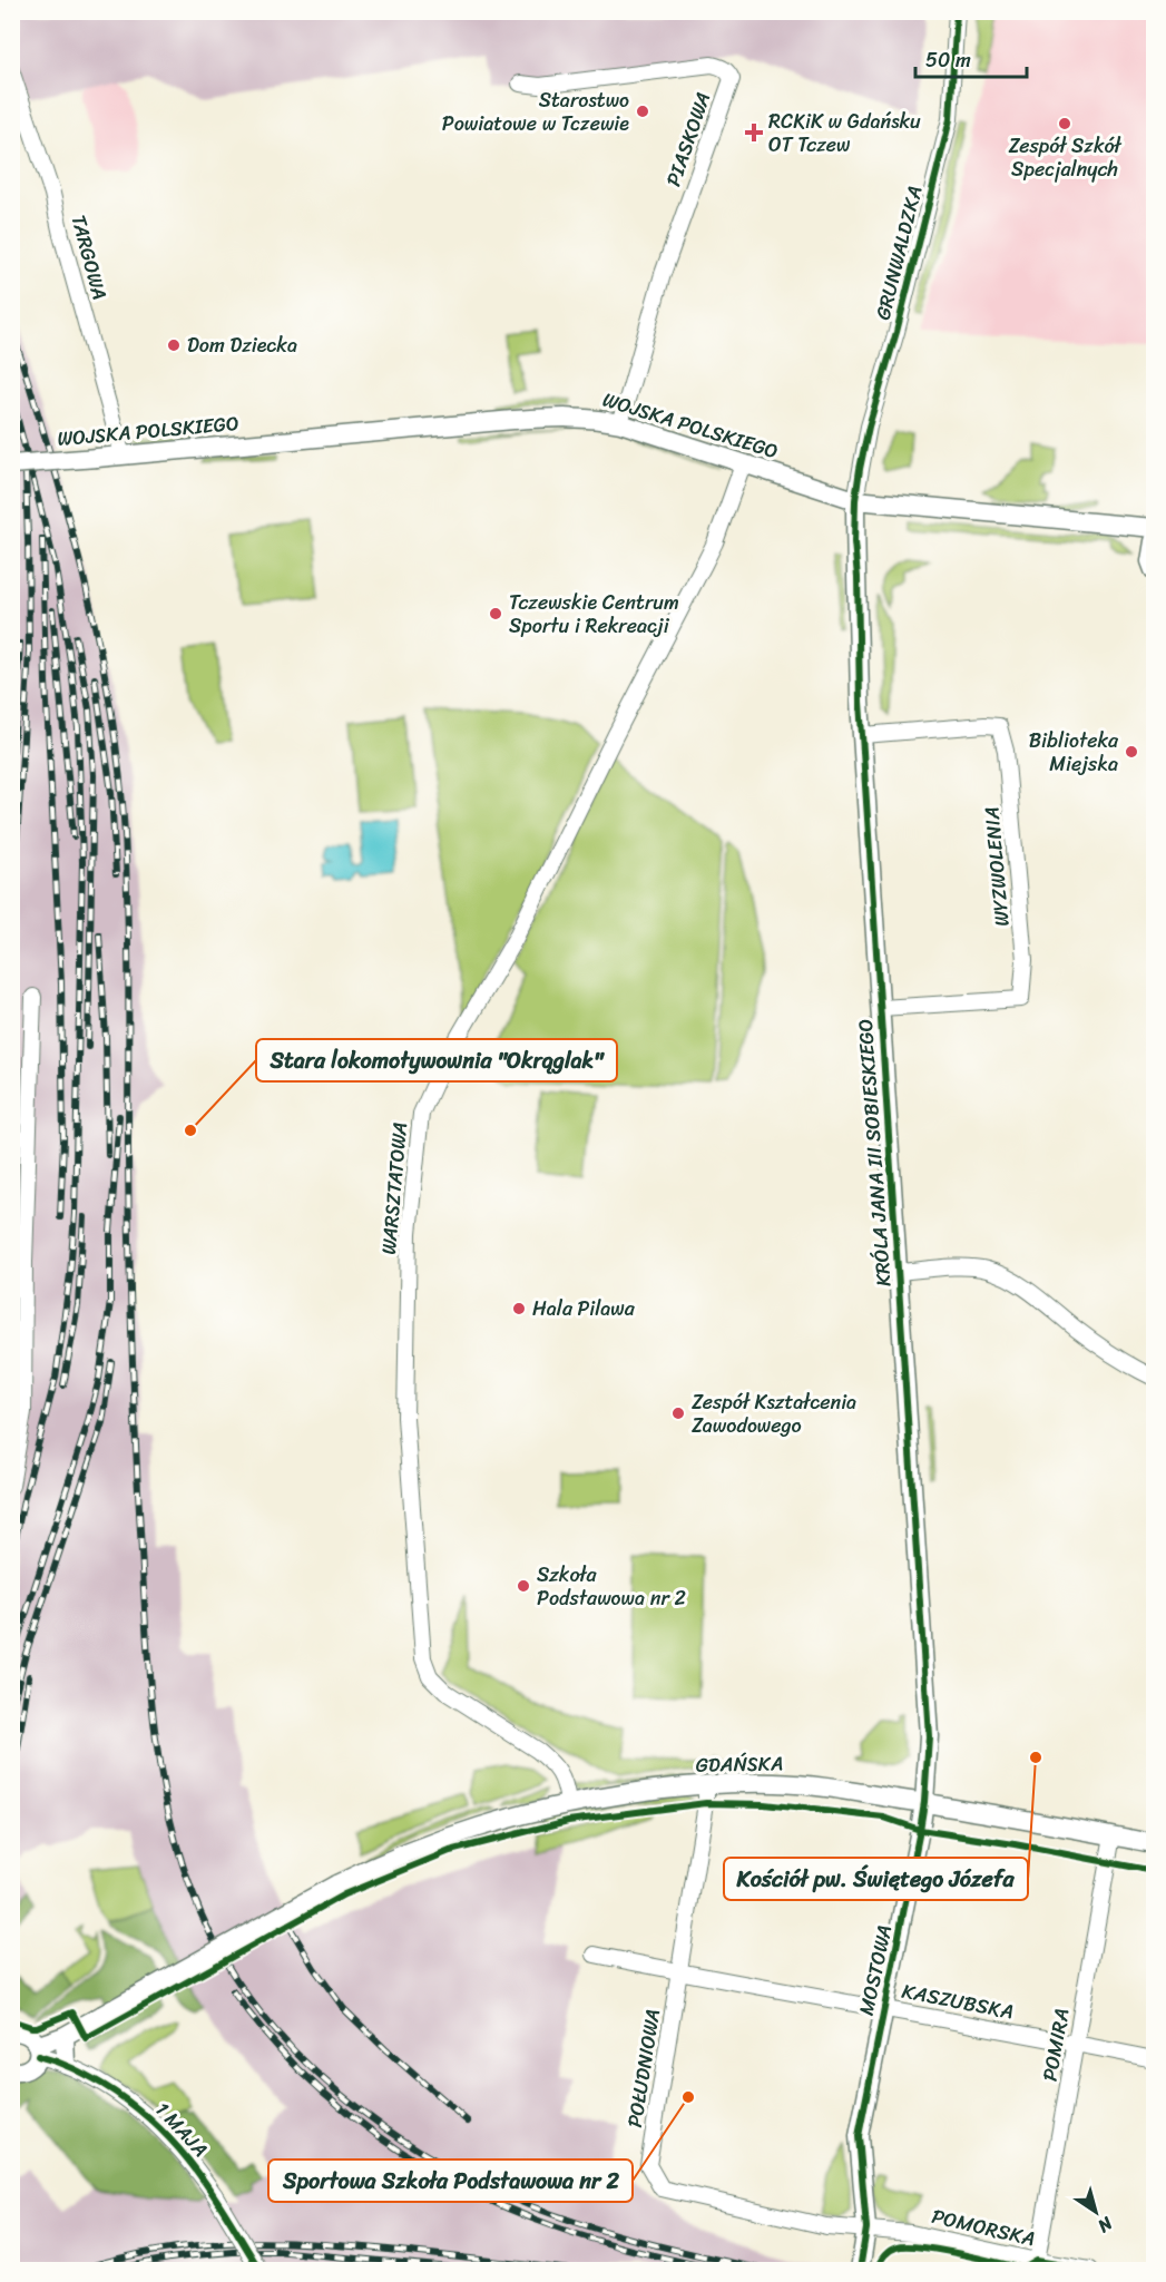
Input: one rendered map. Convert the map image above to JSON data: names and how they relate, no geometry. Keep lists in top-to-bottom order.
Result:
{
  "streets": {
    "street": [
      "PIASKOWA",
      "GRUNWALDZKA",
      "TARGOWA",
      "WOJSKA POLSKIEGO",
      "WYZWOLENIA",
      "KRÓLA JANA III SOBIESKIEGO",
      "WARSZTATOWA",
      "GDAŃSKA",
      "MOSTOWA",
      "KASZUBSKA",
      "POMIRA",
      "POŁUDNIOWA",
      "1 MAJA",
      "POMORSKA"
    ]
  },
  "crossings": [
    ["PIASKOWA", "WOJSKA POLSKIEGO"],
    ["GRUNWALDZKA", "WOJSKA POLSKIEGO"],
    ["GRUNWALDZKA", "KRÓLA JANA III SOBIESKIEGO"],
    ["TARGOWA", "WOJSKA POLSKIEGO"],
    ["WOJSKA POLSKIEGO", "KRÓLA JANA III SOBIESKIEGO"],
    ["WOJSKA POLSKIEGO", "WARSZTATOWA"],
    ["WYZWOLENIA", "KRÓLA JANA III SOBIESKIEGO"],
    ["KRÓLA JANA III SOBIESKIEGO", "GDAŃSKA"],
    ["KRÓLA JANA III SOBIESKIEGO", "MOSTOWA"],
    ["WARSZTATOWA", "GDAŃSKA"],
    ["GDAŃSKA", "MOSTOWA"],
    ["GDAŃSKA", "POMIRA"],
    ["GDAŃSKA", "POŁUDNIOWA"],
    ["MOSTOWA", "KASZUBSKA"],
    ["MOSTOWA", "POŁUDNIOWA"],
    ["MOSTOWA", "POMORSKA"],
    ["KASZUBSKA", "POMIRA"],
    ["KASZUBSKA", "POŁUDNIOWA"],
    ["POMIRA", "POMORSKA"],
    ["POŁUDNIOWA", "POMORSKA"]
  ],
  "places": {
    "other": [
      "Starostwo Powiatowe w Tczewie",
      "Zespół Szkół Specjalnych",
      "Dom Dziecka",
      "Tczewskie Centrum Sportu i Rekreacji",
      "Biblioteka Miejska",
      "Stara lokomotywownia \"Okrąglak\"",
      "Hala Pilawa",
      "Zespół Kształcenia Zawodowego",
      "Szkoła Podstawowa nr 2",
      "Kościół pw. Świętego Józefa",
      "Sportowa Szkoła Podstawowa nr 2"
    ],
    "health": ["RCKiK w Gdańsku OT Tczew"]
  },
  "scale_bar": "50 m",
  "north": "bottom right"
}
